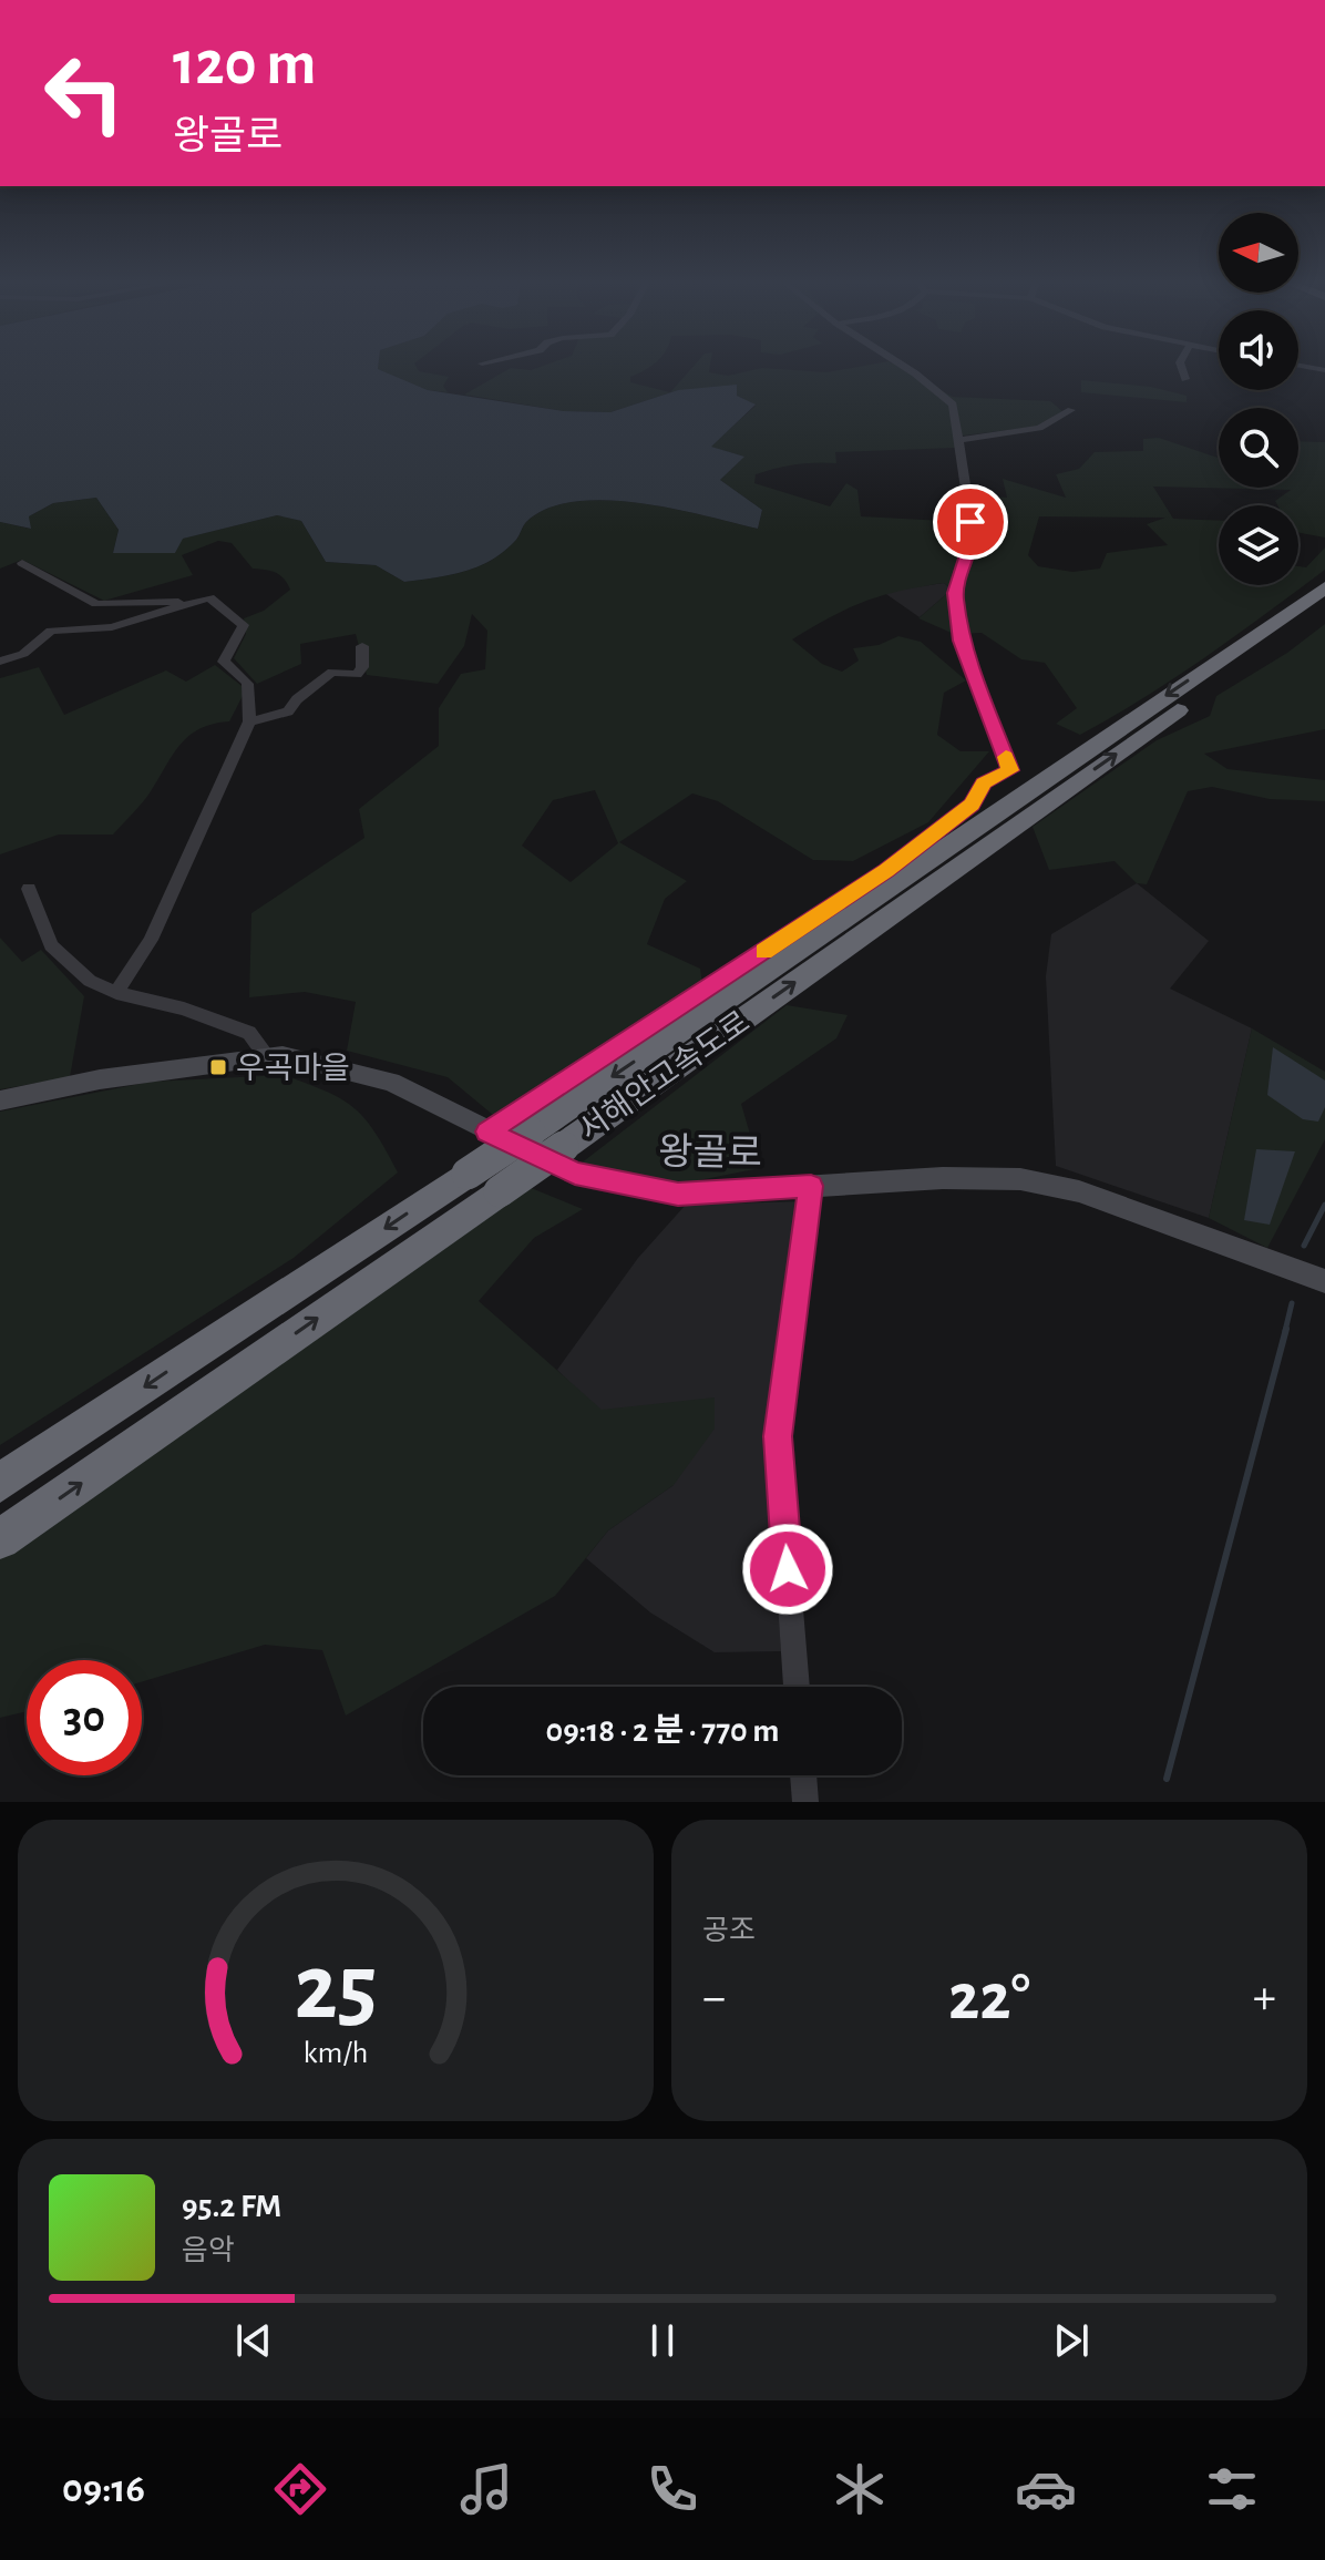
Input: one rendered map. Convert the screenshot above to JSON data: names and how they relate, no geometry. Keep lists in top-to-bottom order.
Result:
{
  "streets": {
    "highway": ["서해안고속도로"],
    "main road": ["왕골로"]
  },
  "places": {
    "transit": ["우곡마을"]
  },
  "north": "left",
  "page": {
    "turn": ["120 m", "왕골로"],
    "limit": "30",
    "trip": "09:18 · 2 분 · 770 m",
    "tile": "공조",
    "heat": ["−", "22°", "+"],
    "song": ["95.2 FM", "음악"],
    "tabs": "09:16",
    "gauge": ["25", "km/h"]
  }
}
